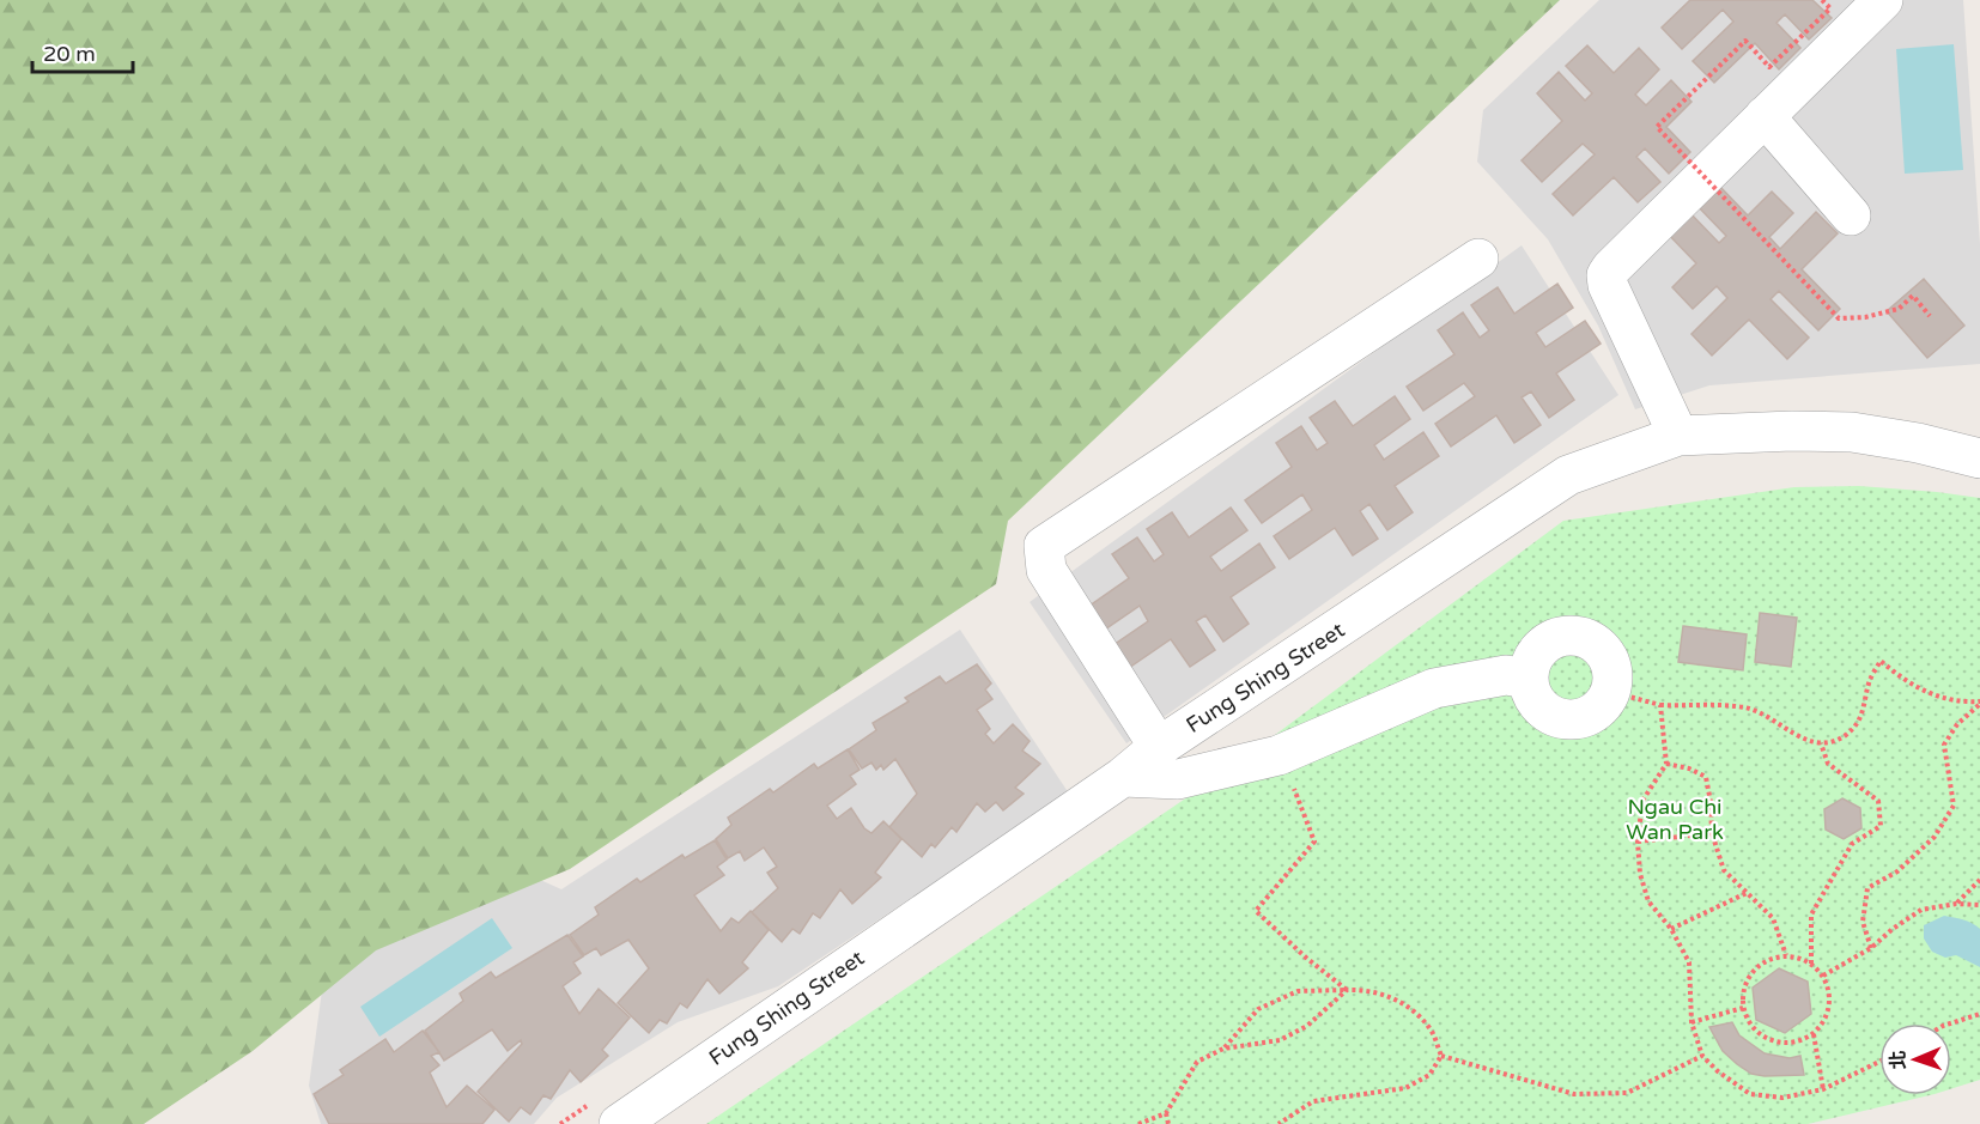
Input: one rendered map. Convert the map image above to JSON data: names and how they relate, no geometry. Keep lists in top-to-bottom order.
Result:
{
  "streets": {
    "street": ["Fung Shing Street"]
  },
  "parks": ["Ngau Chi Wan Park"],
  "scale_bar": "20 m",
  "north": "left"
}
